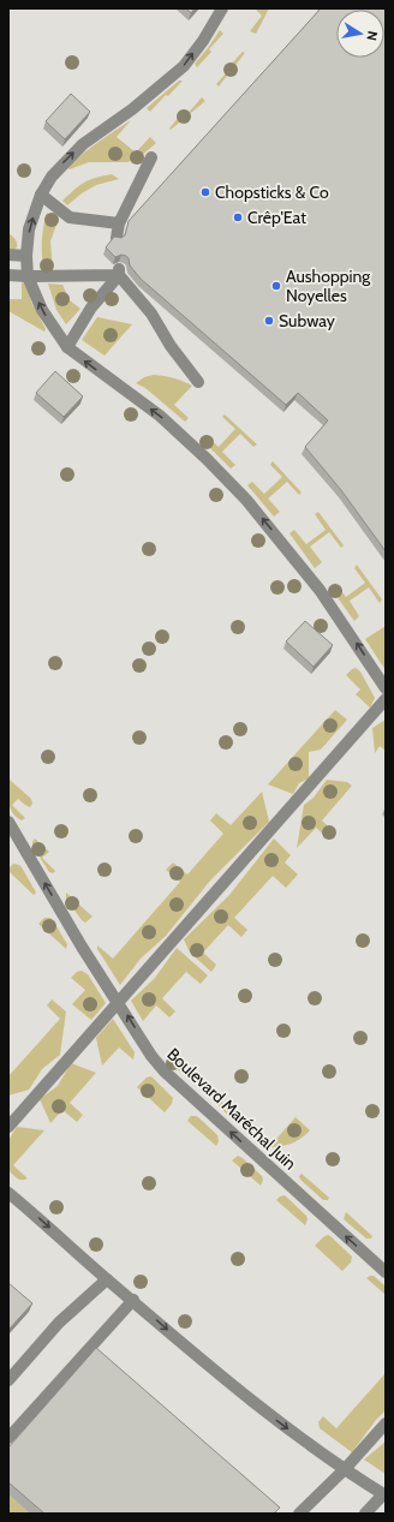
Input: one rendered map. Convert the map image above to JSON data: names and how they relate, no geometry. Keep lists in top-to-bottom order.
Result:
{
  "streets": {
    "street": ["Boulevard Maréchal Juin"]
  },
  "one_way": ["Boulevard Maréchal Juin"],
  "places": [
    "Chopsticks & Co",
    "Crêp'Eat",
    "Aushopping Noyelles",
    "Subway"
  ],
  "north": "right"
}
